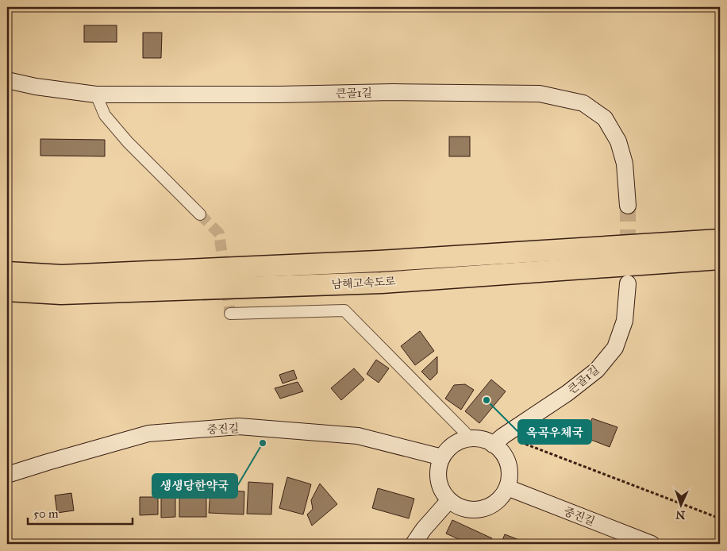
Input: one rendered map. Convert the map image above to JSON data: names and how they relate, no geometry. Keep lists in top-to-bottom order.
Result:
{
  "streets": {
    "highway": ["남해고속도로"],
    "main road": ["큰골1길", "중진길"]
  },
  "crossings": [
    ["큰골1길", "중진길"]
  ],
  "places": ["옥곡우체국", "생생당한약국"],
  "scale_bar": "50 m",
  "north": "bottom"
}
